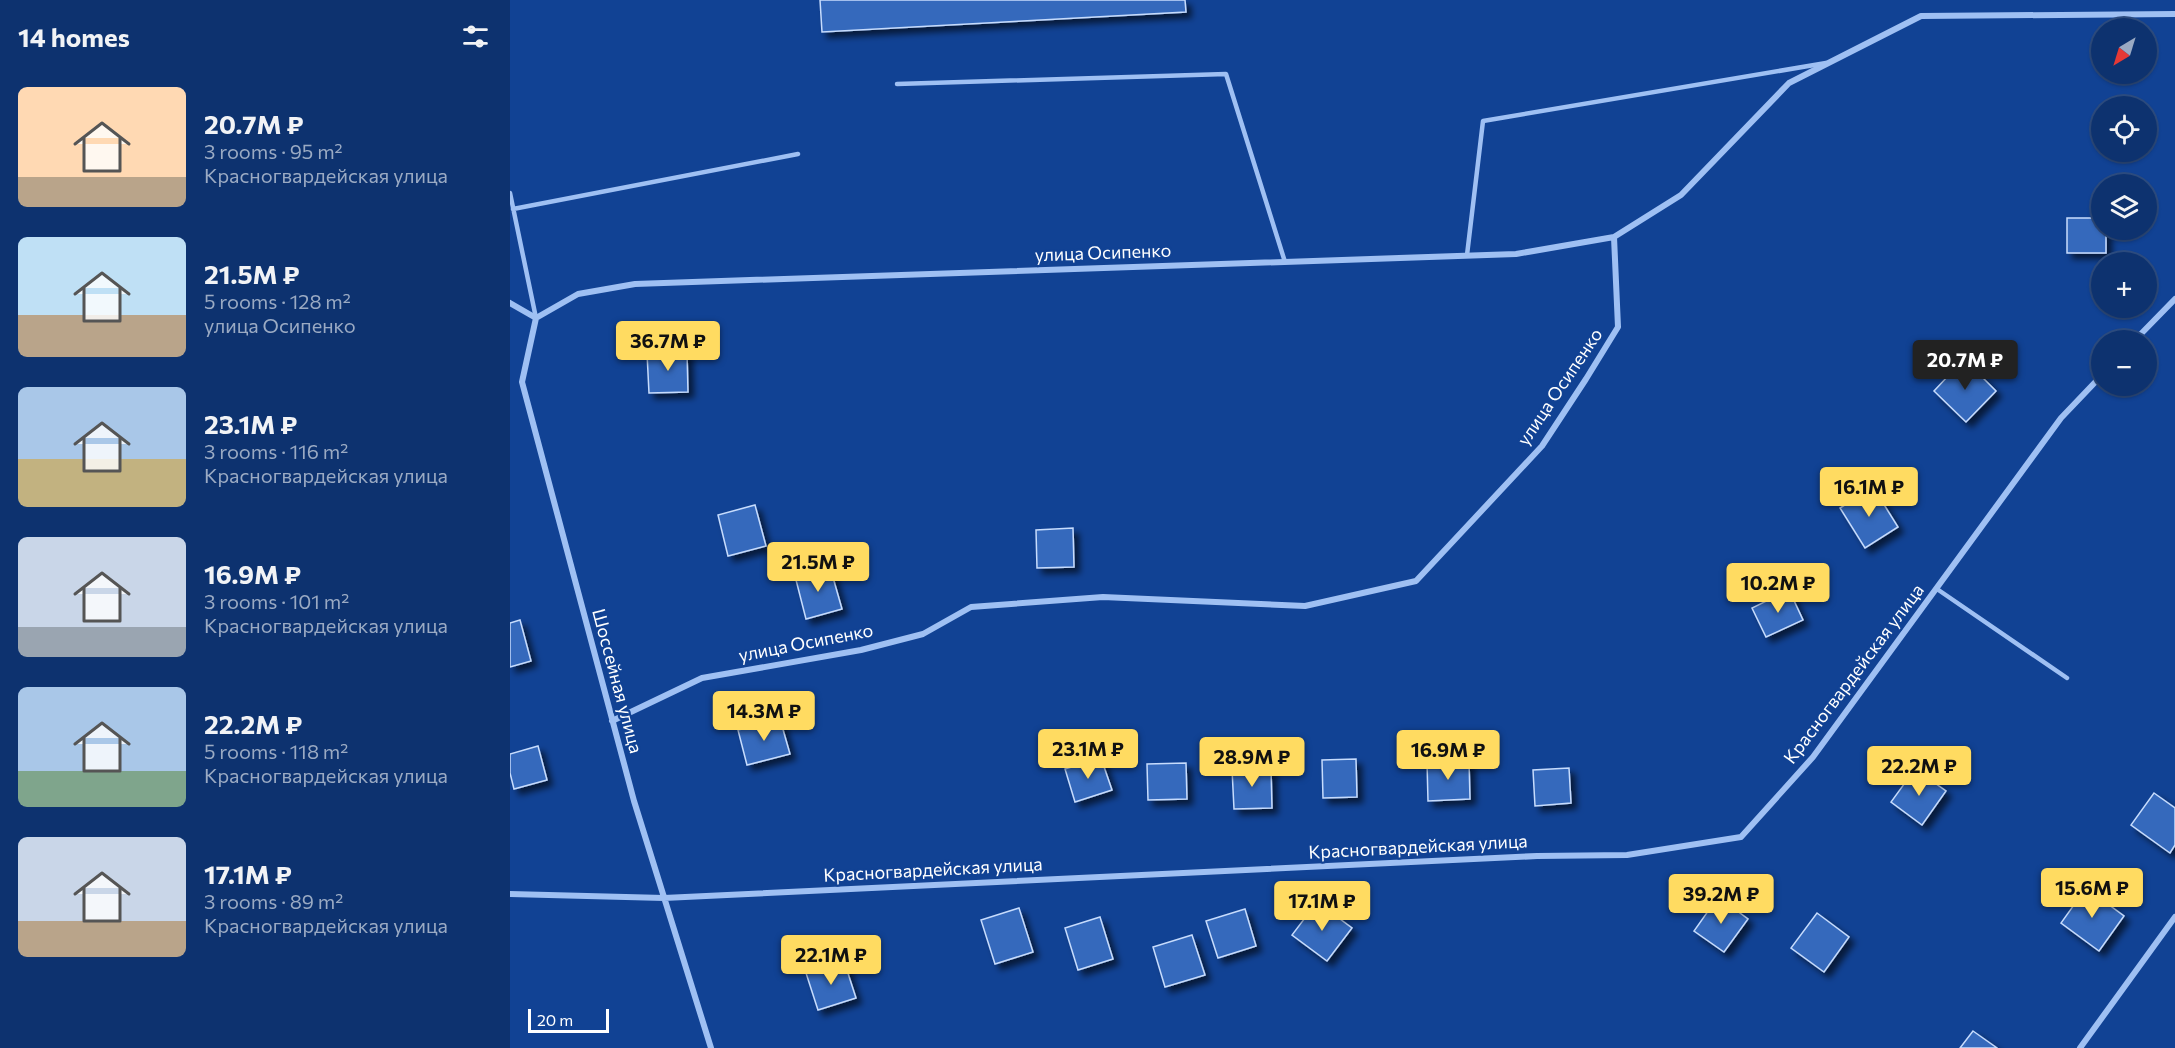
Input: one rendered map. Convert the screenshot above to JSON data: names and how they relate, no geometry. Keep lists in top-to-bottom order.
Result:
{
  "streets": {
    "street": ["улица Осипенко", "Красногвардейская улица", "Шоссейная улица"]
  },
  "crossings": [
    ["улица Осипенко", "Шоссейная улица"],
    ["Красногвардейская улица", "Шоссейная улица"]
  ],
  "scale_bar": "20 m",
  "north": "bottom left",
  "page": {
    "heading": "14 homes",
    "map_buttons": ["+", "−"],
    "list": [
      {
        "name": "20.7M ₽",
        "note": "3 rooms · 95 m² · Красногвардейская улица"
      },
      {
        "name": "21.5M ₽",
        "note": "5 rooms · 128 m² · улица Осипенко"
      },
      {
        "name": "23.1M ₽",
        "note": "3 rooms · 116 m² · Красногвардейская улица"
      },
      {
        "name": "16.9M ₽",
        "note": "3 rooms · 101 m² · Красногвардейская улица"
      },
      {
        "name": "22.2M ₽",
        "note": "5 rooms · 118 m² · Красногвардейская улица"
      },
      {
        "name": "17.1M ₽",
        "note": "3 rooms · 89 m² · Красногвардейская улица"
      }
    ],
    "price": [
      "36.7M ₽",
      "20.7M ₽",
      "16.1M ₽",
      "21.5M ₽",
      "10.2M ₽",
      "14.3M ₽",
      "23.1M ₽",
      "16.9M ₽",
      "28.9M ₽",
      "22.2M ₽",
      "15.6M ₽",
      "39.2M ₽",
      "17.1M ₽",
      "22.1M ₽"
    ],
    "scale": "20 m"
  }
}
